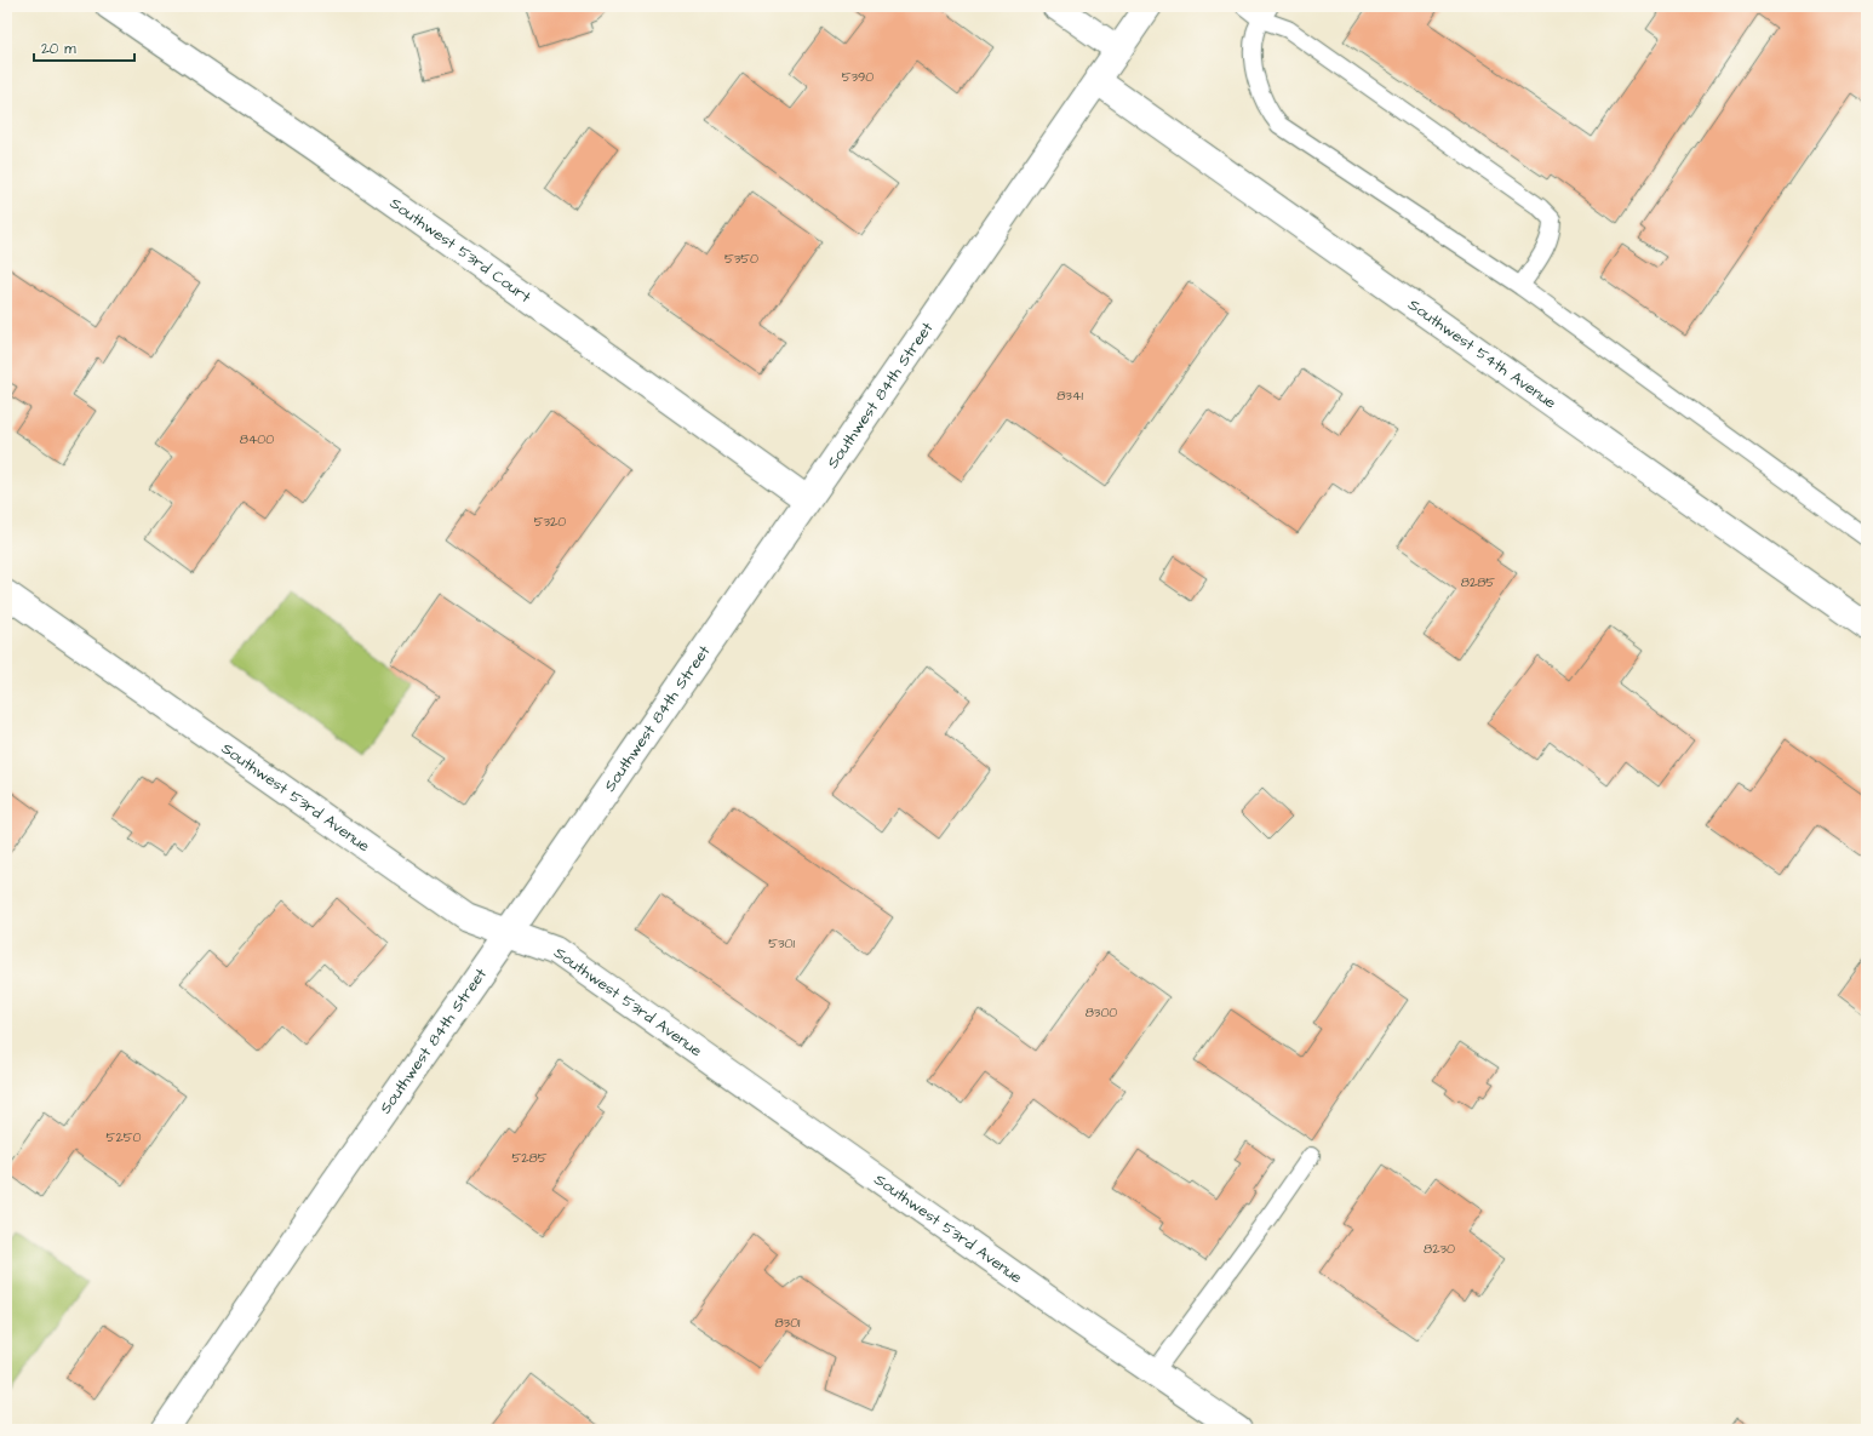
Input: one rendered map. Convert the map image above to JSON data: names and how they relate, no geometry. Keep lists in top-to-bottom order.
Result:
{
  "streets": {
    "street": [
      "Southwest 53rd Court",
      "Southwest 54th Avenue",
      "Southwest 84th Street",
      "Southwest 53rd Avenue"
    ]
  },
  "crossings": [
    ["Southwest 53rd Court", "Southwest 84th Street"],
    ["Southwest 54th Avenue", "Southwest 84th Street"],
    ["Southwest 84th Street", "Southwest 53rd Avenue"]
  ],
  "house_numbers": [
    "5390",
    "5350",
    "8341",
    "8400",
    "5320",
    "8285",
    "5301",
    "8300",
    "5250",
    "5285",
    "8230",
    "8301"
  ],
  "scale_bar": "20 m"
}
